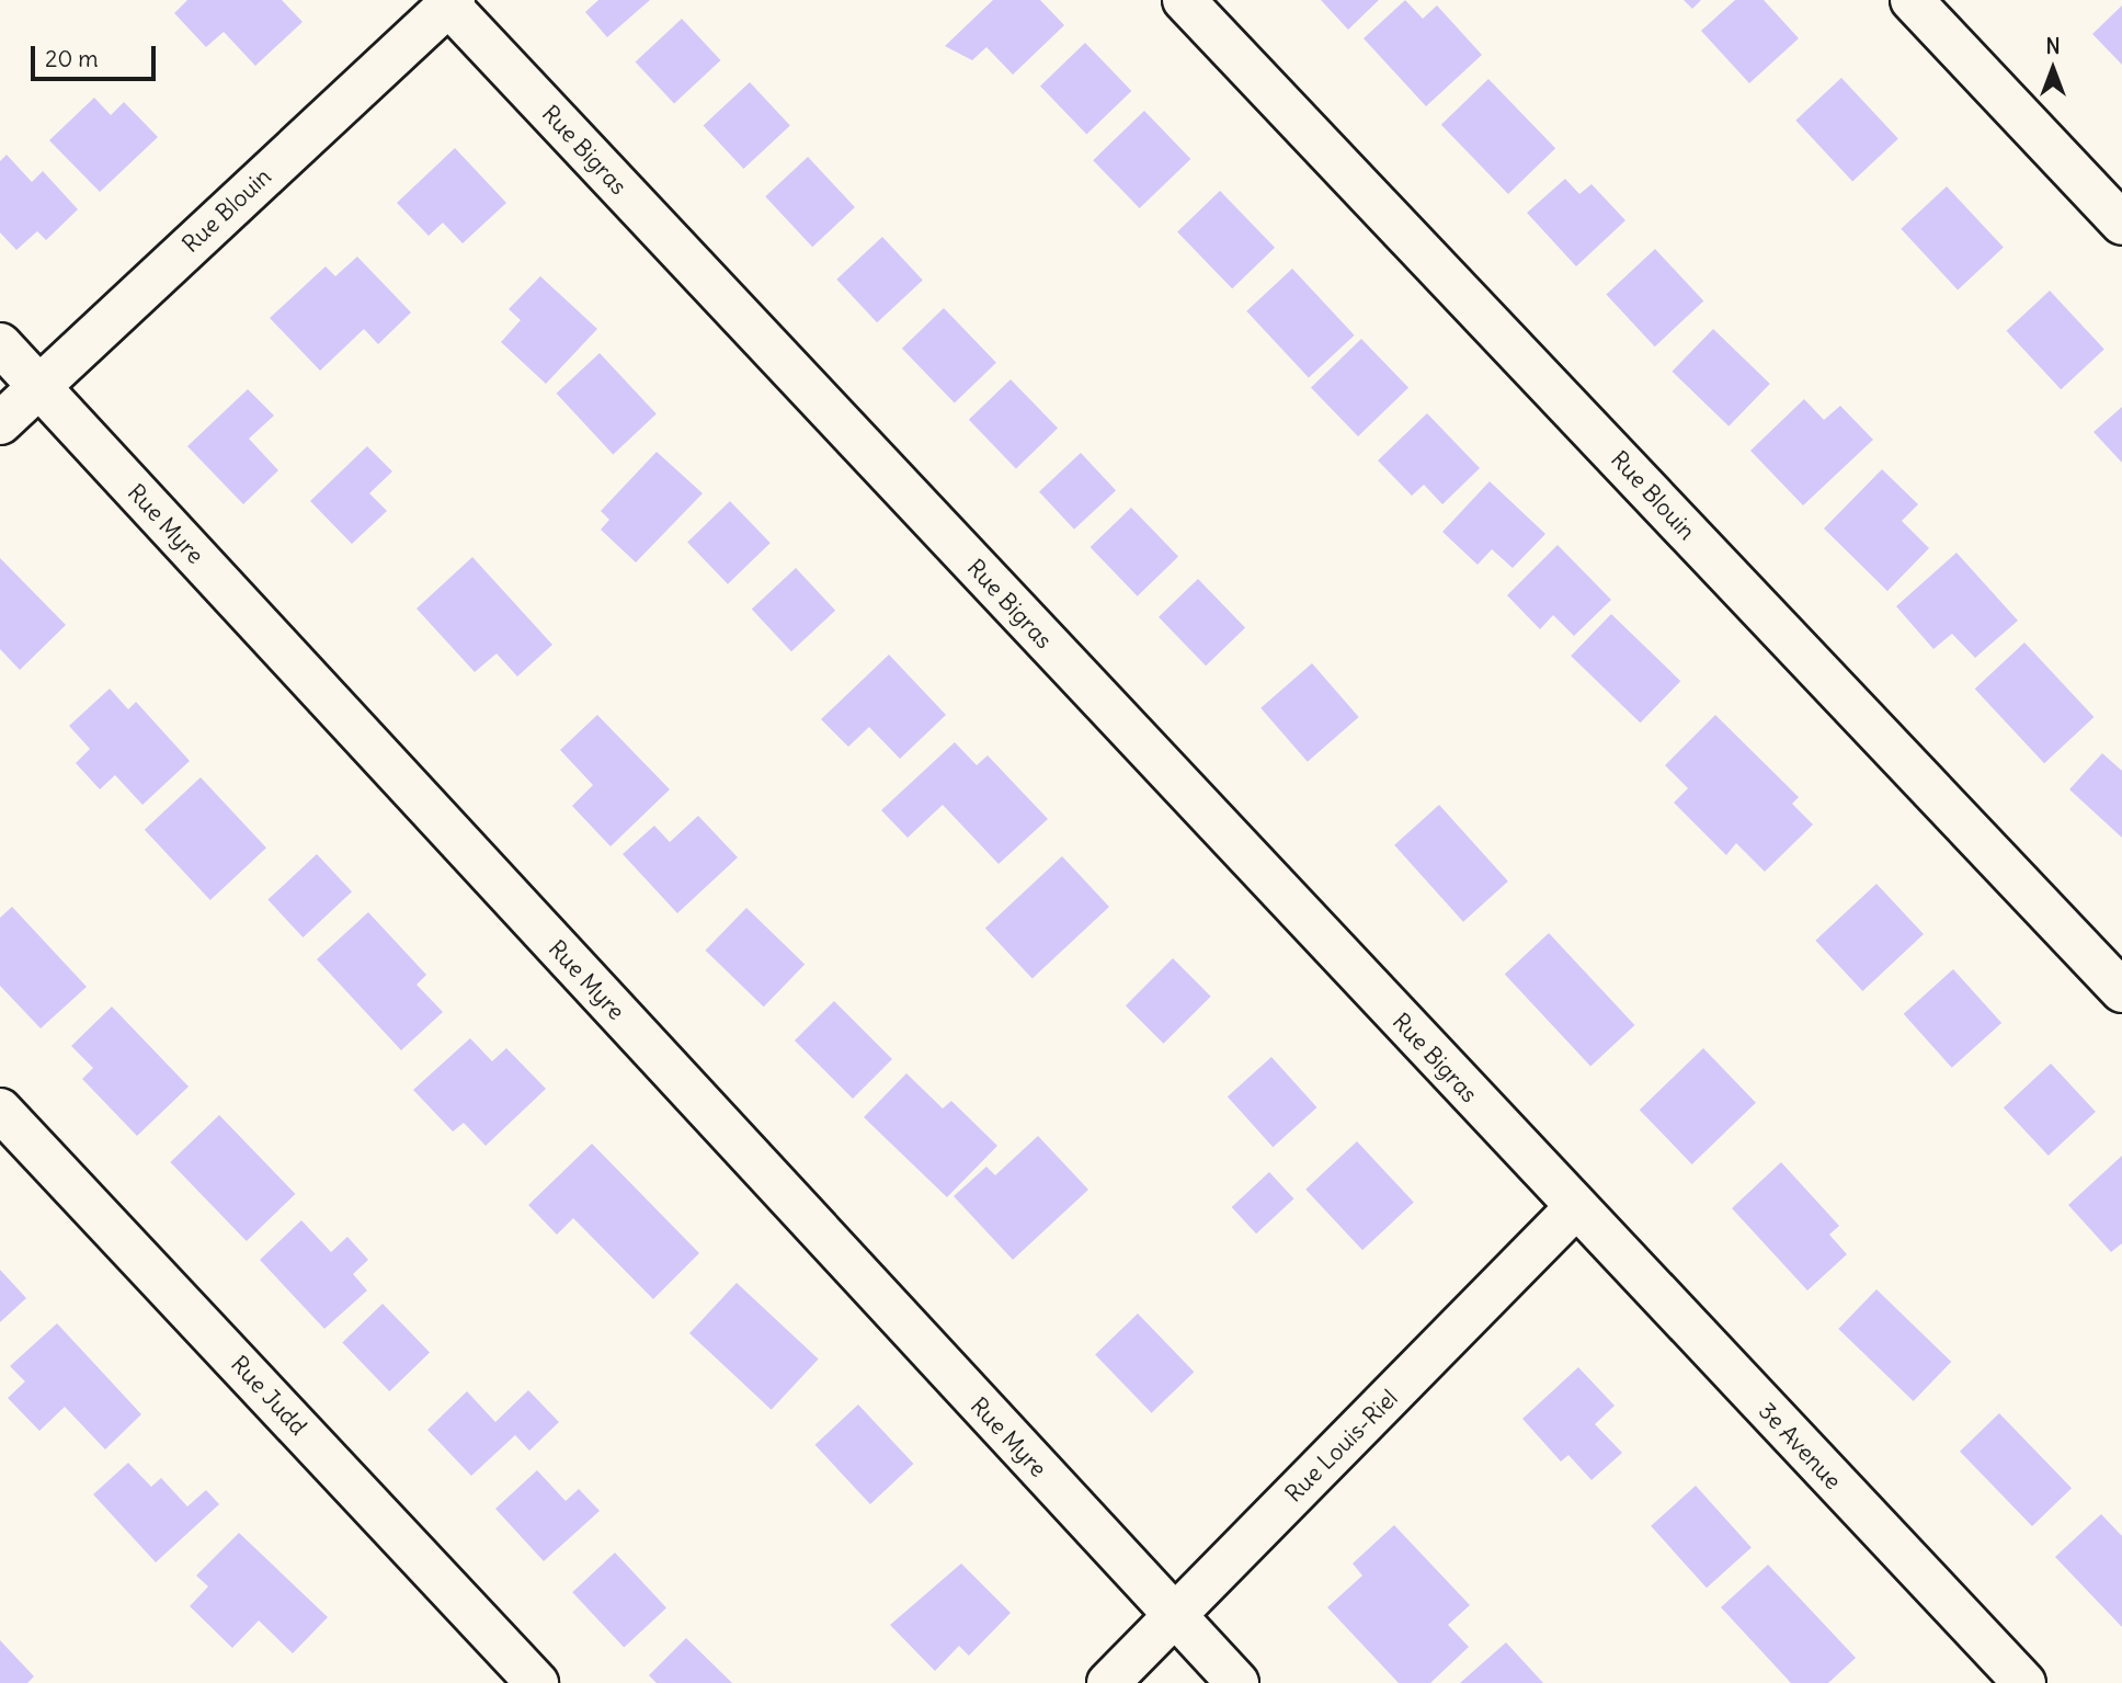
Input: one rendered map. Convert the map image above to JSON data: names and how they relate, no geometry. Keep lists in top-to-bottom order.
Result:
{
  "streets": {
    "street": [
      "Rue Bigras",
      "Rue Blouin",
      "Rue Myre",
      "Rue Judd",
      "Rue Louis-Riel",
      "3e Avenue"
    ]
  },
  "crossings": [
    ["Rue Bigras", "Rue Blouin"],
    ["Rue Bigras", "Rue Louis-Riel"],
    ["Rue Bigras", "3e Avenue"],
    ["Rue Blouin", "Rue Myre"],
    ["Rue Myre", "Rue Louis-Riel"],
    ["Rue Louis-Riel", "3e Avenue"]
  ],
  "scale_bar": "20 m",
  "north": "top"
}
